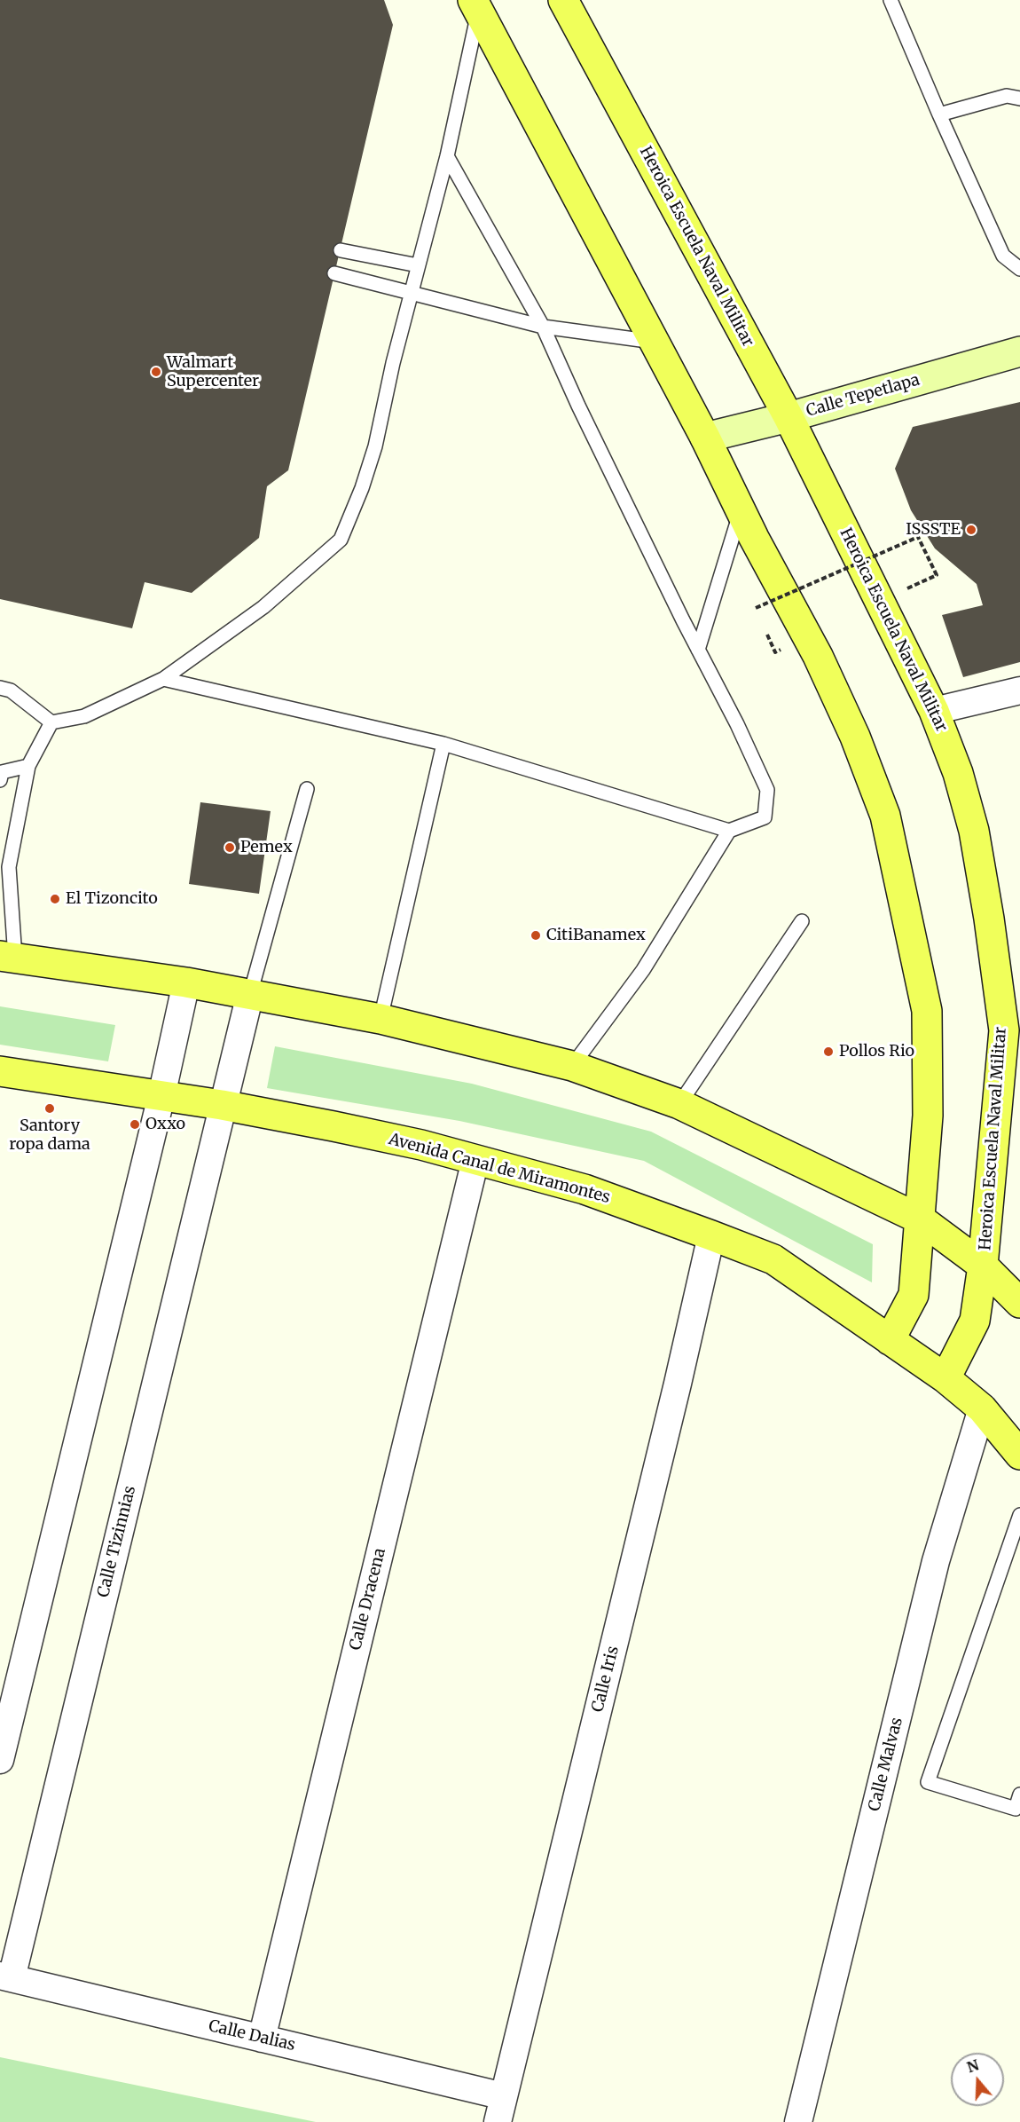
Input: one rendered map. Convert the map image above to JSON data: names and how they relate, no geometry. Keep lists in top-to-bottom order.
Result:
{
  "streets": {
    "main road": ["Heroica Escuela Naval Militar", "Avenida Canal de Miramontes"],
    "street": [
      "Calle Tepetlapa",
      "Calle Tizinnias",
      "Calle Dracena",
      "Calle Iris",
      "Calle Malvas",
      "Calle Dalias"
    ]
  },
  "crossings": [
    ["Heroica Escuela Naval Militar", "Calle Tepetlapa"],
    ["Heroica Escuela Naval Militar", "Avenida Canal de Miramontes"],
    ["Avenida Canal de Miramontes", "Calle Tizinnias"],
    ["Avenida Canal de Miramontes", "Calle Dracena"],
    ["Avenida Canal de Miramontes", "Calle Iris"],
    ["Avenida Canal de Miramontes", "Calle Malvas"],
    ["Calle Tizinnias", "Calle Dalias"],
    ["Calle Dracena", "Calle Dalias"],
    ["Calle Iris", "Calle Dalias"]
  ],
  "places": [
    "Walmart Supercenter",
    "ISSSTE",
    "Pemex",
    "El Tizoncito",
    "CitiBanamex",
    "Pollos Rio",
    "Santory ropa dama",
    "Oxxo"
  ],
  "north": "top"
}
